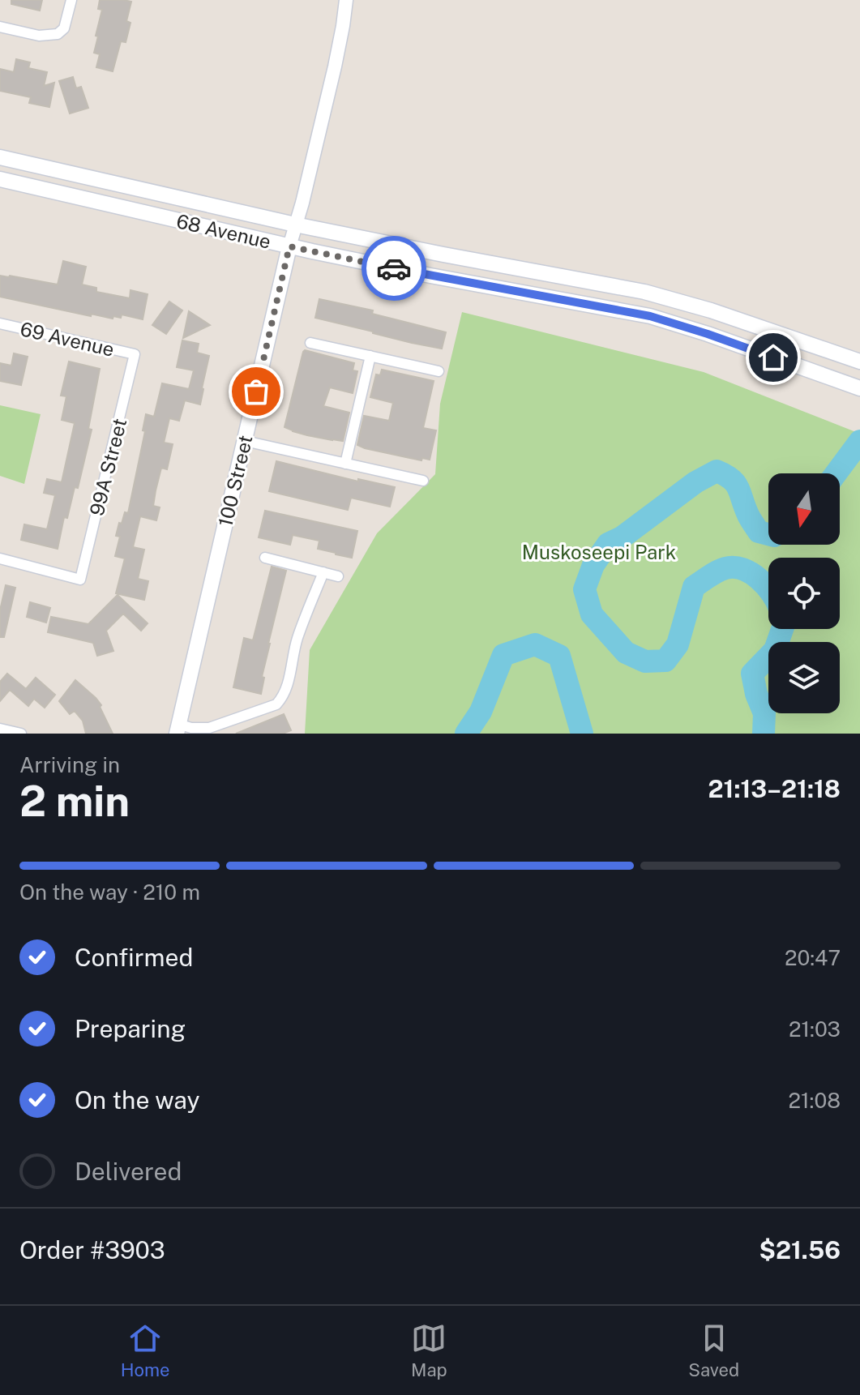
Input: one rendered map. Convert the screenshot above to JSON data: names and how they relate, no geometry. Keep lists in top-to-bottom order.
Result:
{
  "streets": {
    "main road": ["68 Avenue", "100 Street"],
    "street": ["69 Avenue", "99A Street"]
  },
  "crossings": [
    ["68 Avenue", "100 Street"],
    ["69 Avenue", "99A Street"]
  ],
  "parks": ["Muskoseepi Park"],
  "north": "bottom",
  "page": {
    "heading": ["2 min", "Arriving in", "21:13–21:18"],
    "panel": ["Order #3903", "$21.56"],
    "bar": "On the way · 210 m",
    "list": [
      ["Confirmed", "20:47"],
      ["Preparing", "21:03"],
      ["On the way", "21:08"],
      "Delivered"
    ],
    "tabs": ["Home", "Map", "Saved"]
  }
}
